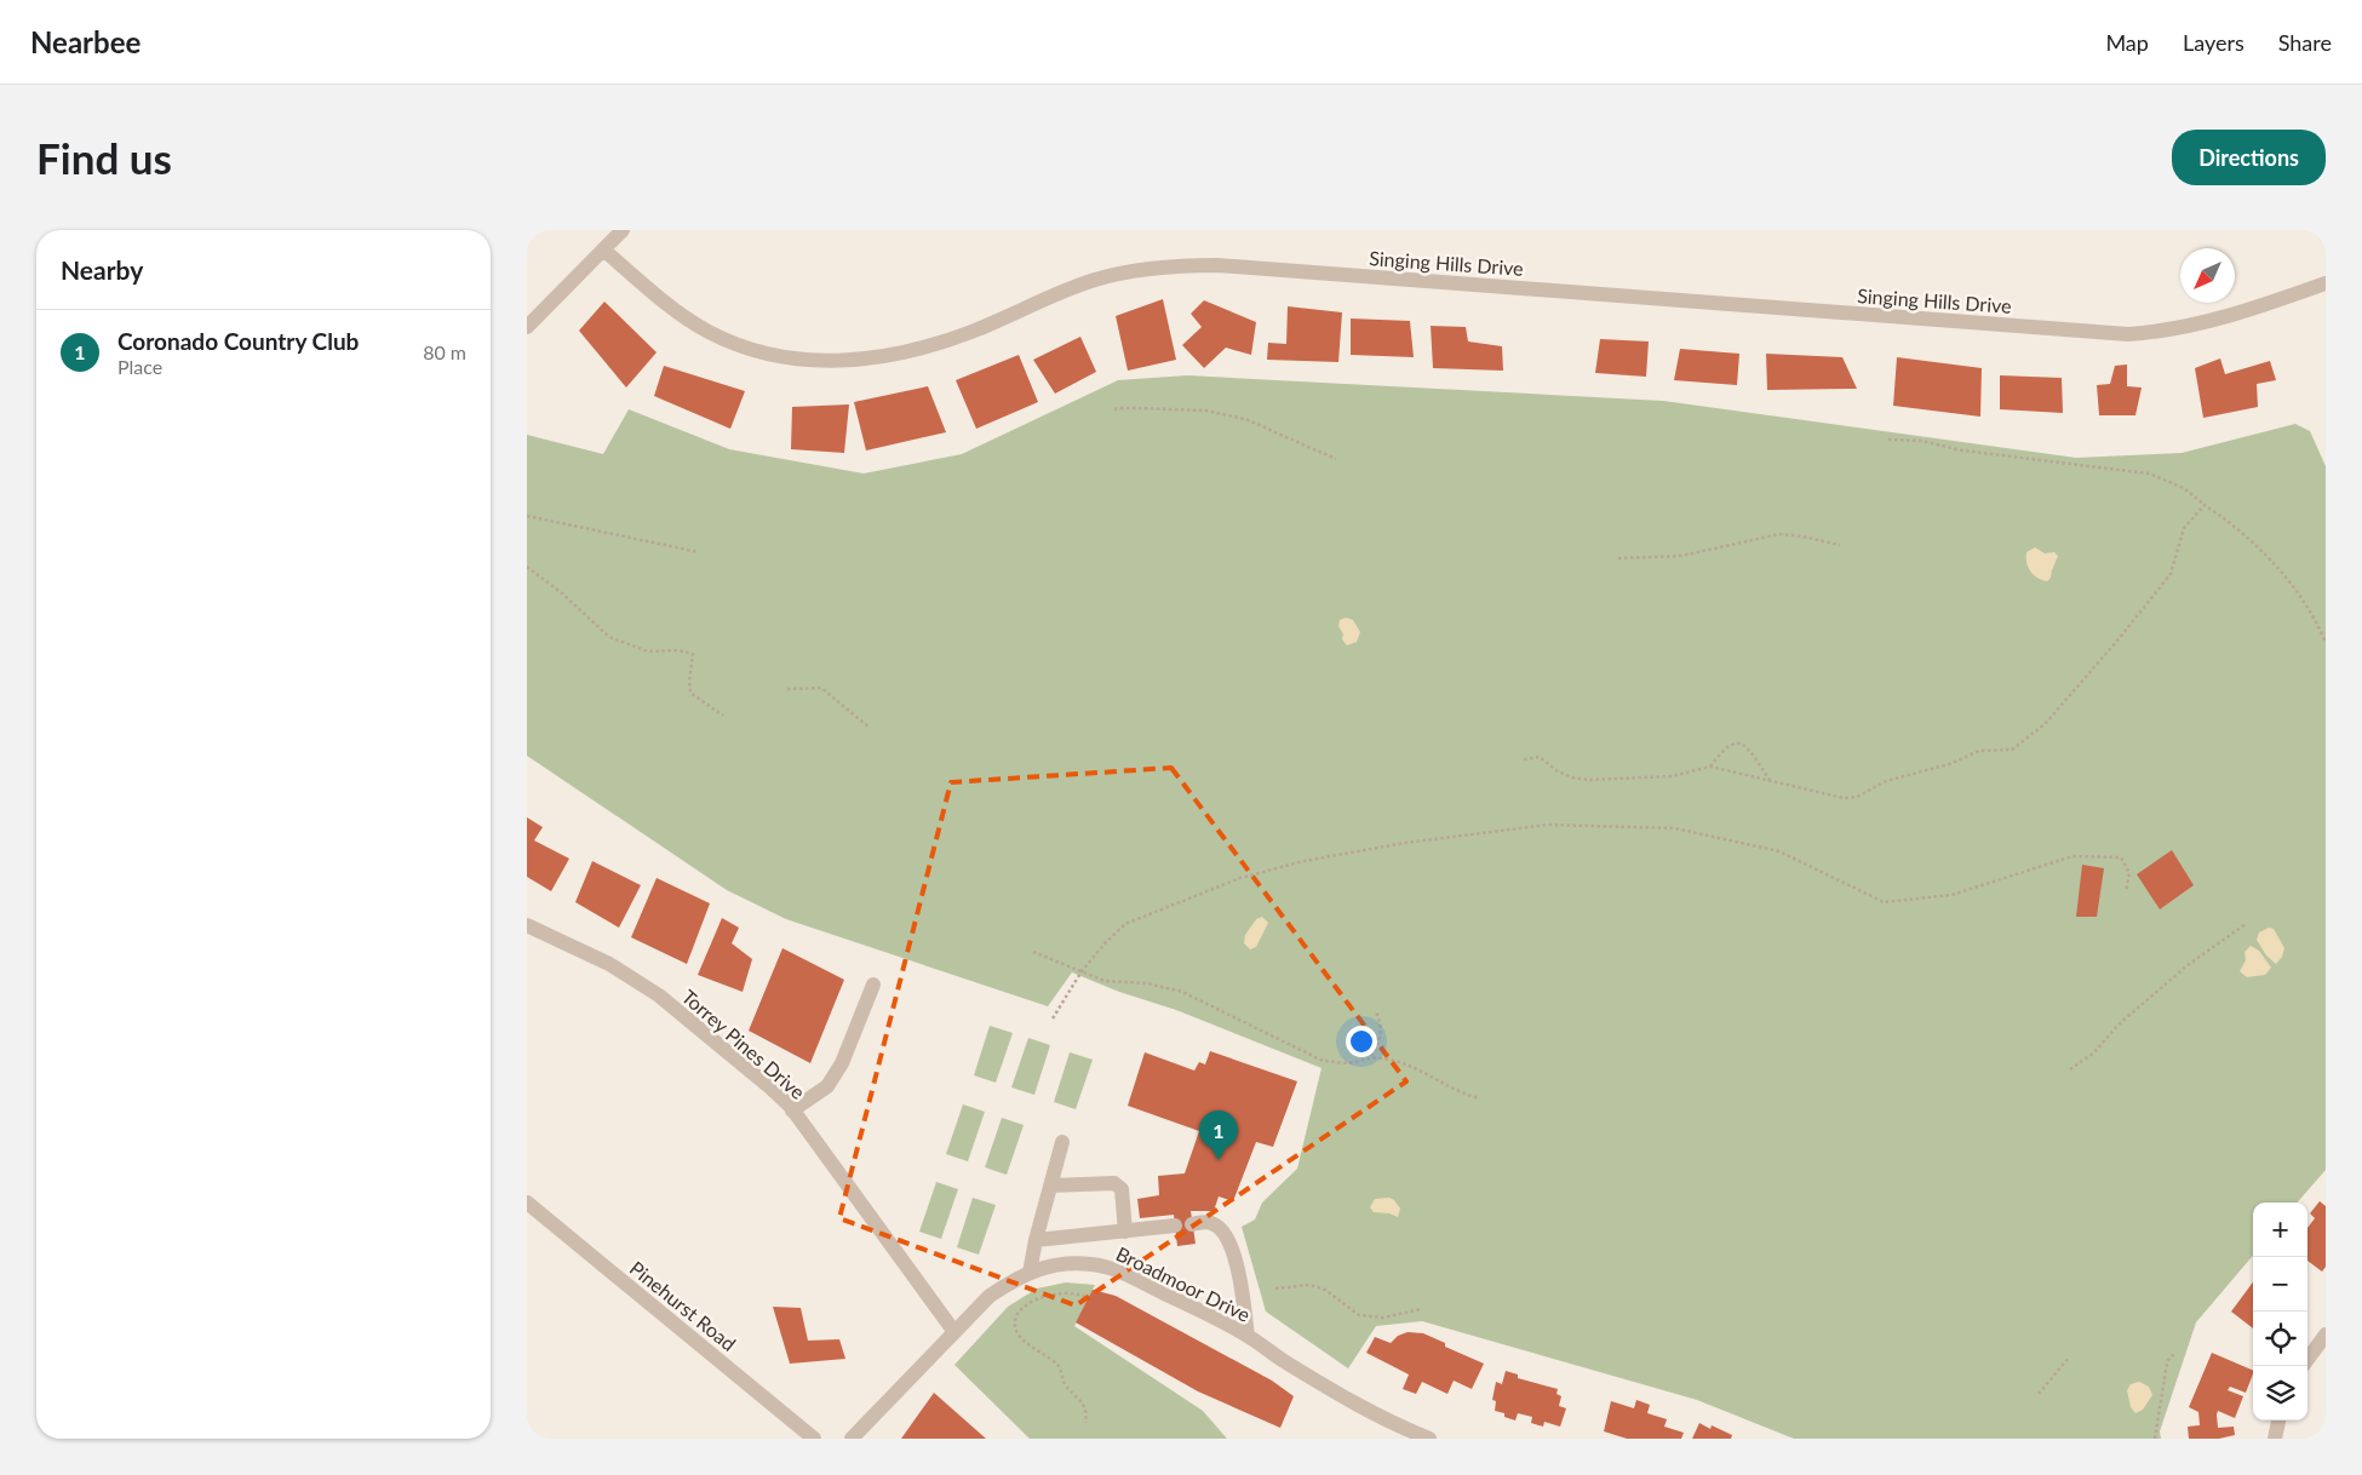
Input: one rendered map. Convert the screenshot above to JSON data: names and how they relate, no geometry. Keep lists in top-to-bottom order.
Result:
{
  "streets": {
    "street": [
      "Singing Hills Drive",
      "Torrey Pines Drive",
      "Broadmoor Drive",
      "Pinehurst Road"
    ]
  },
  "crossings": [
    ["Torrey Pines Drive", "Broadmoor Drive"]
  ],
  "north": "bottom left",
  "page": {
    "header": "Nearbee",
    "nav": ["Map", "Layers", "Share"],
    "buttons": "Directions",
    "title": "Find us",
    "heading": "Nearby",
    "list": [
      {
        "mark": "1",
        "name": "Coronado Country Club",
        "note": "Place",
        "value": "80 m"
      }
    ],
    "pins": "1",
    "map_buttons": ["+", "−"]
  }
}
